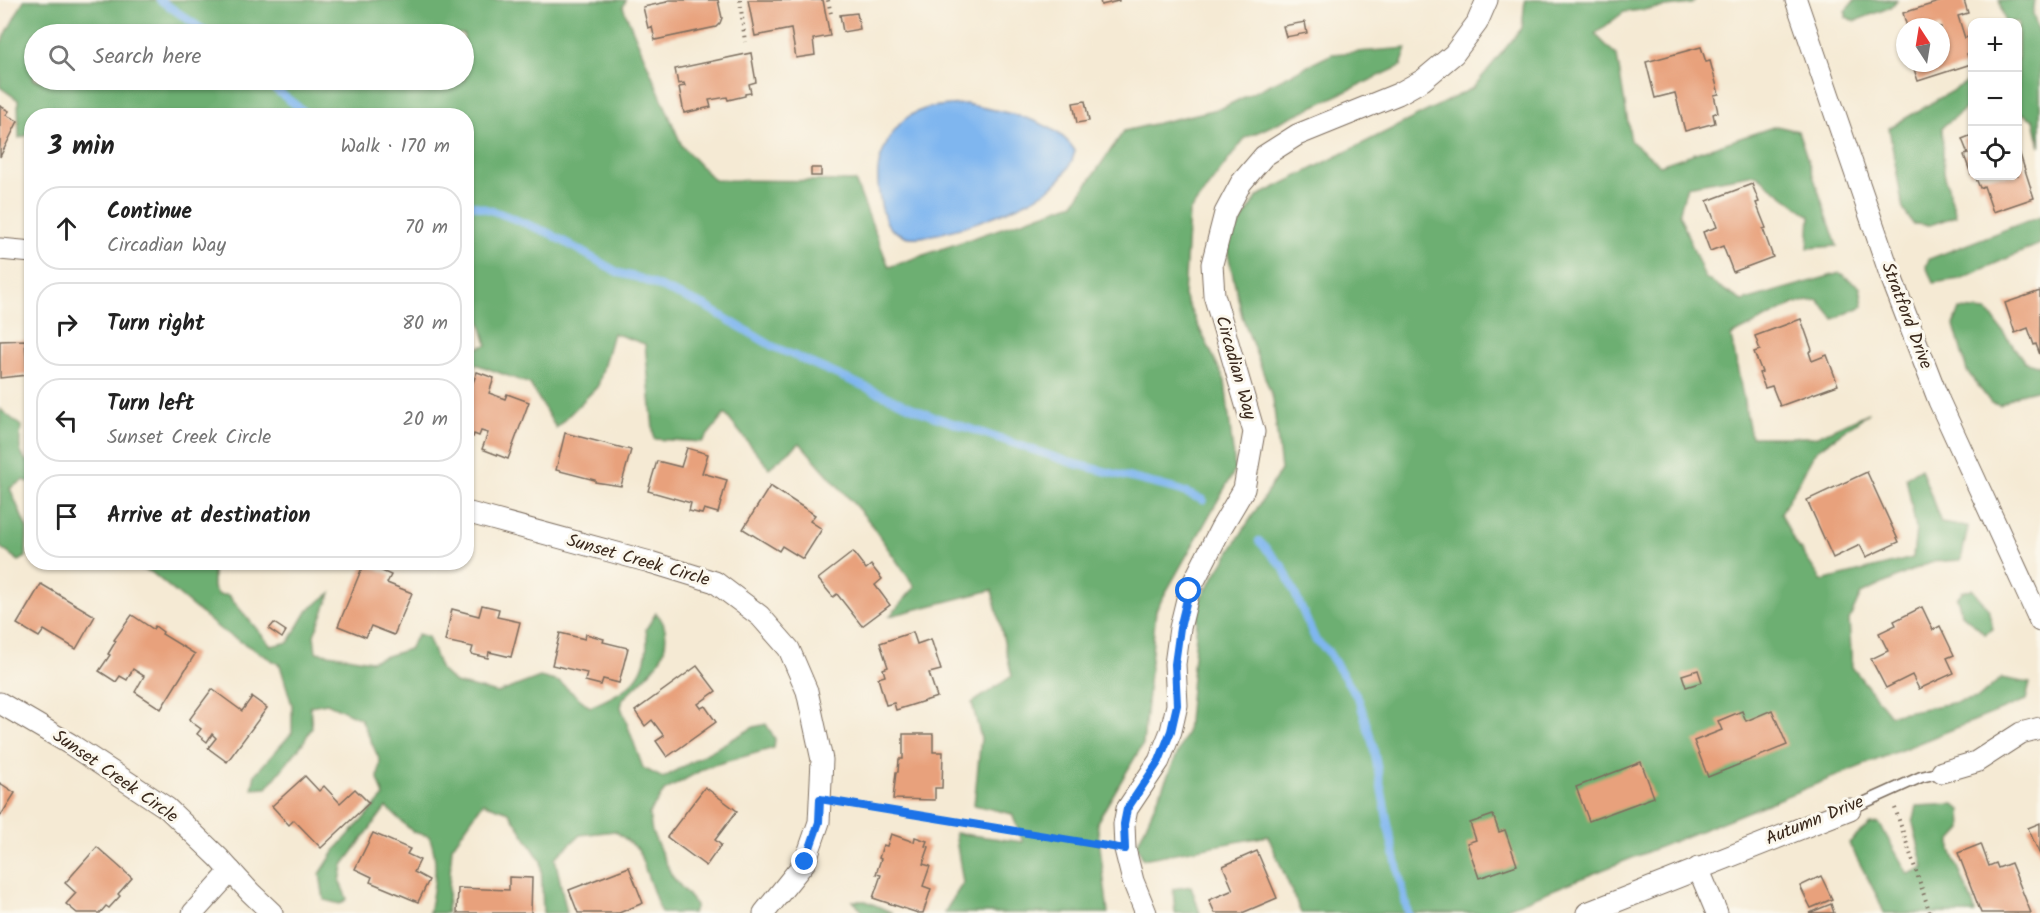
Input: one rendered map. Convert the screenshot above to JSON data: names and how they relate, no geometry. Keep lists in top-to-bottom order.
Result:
{
  "streets": {
    "street": [
      "Stratford Drive",
      "Circadian Way",
      "Sunset Creek Circle",
      "Autumn Drive"
    ]
  },
  "north": "top",
  "page": {
    "map_buttons": ["+", "−"],
    "search": "Search here",
    "heading": ["3 min", "Walk · 170 m"],
    "list": [
      ["Continue", "Circadian Way", "70 m"],
      ["Turn right", "80 m"],
      ["Turn left", "Sunset Creek Circle", "20 m"],
      "Arrive at destination"
    ]
  }
}
